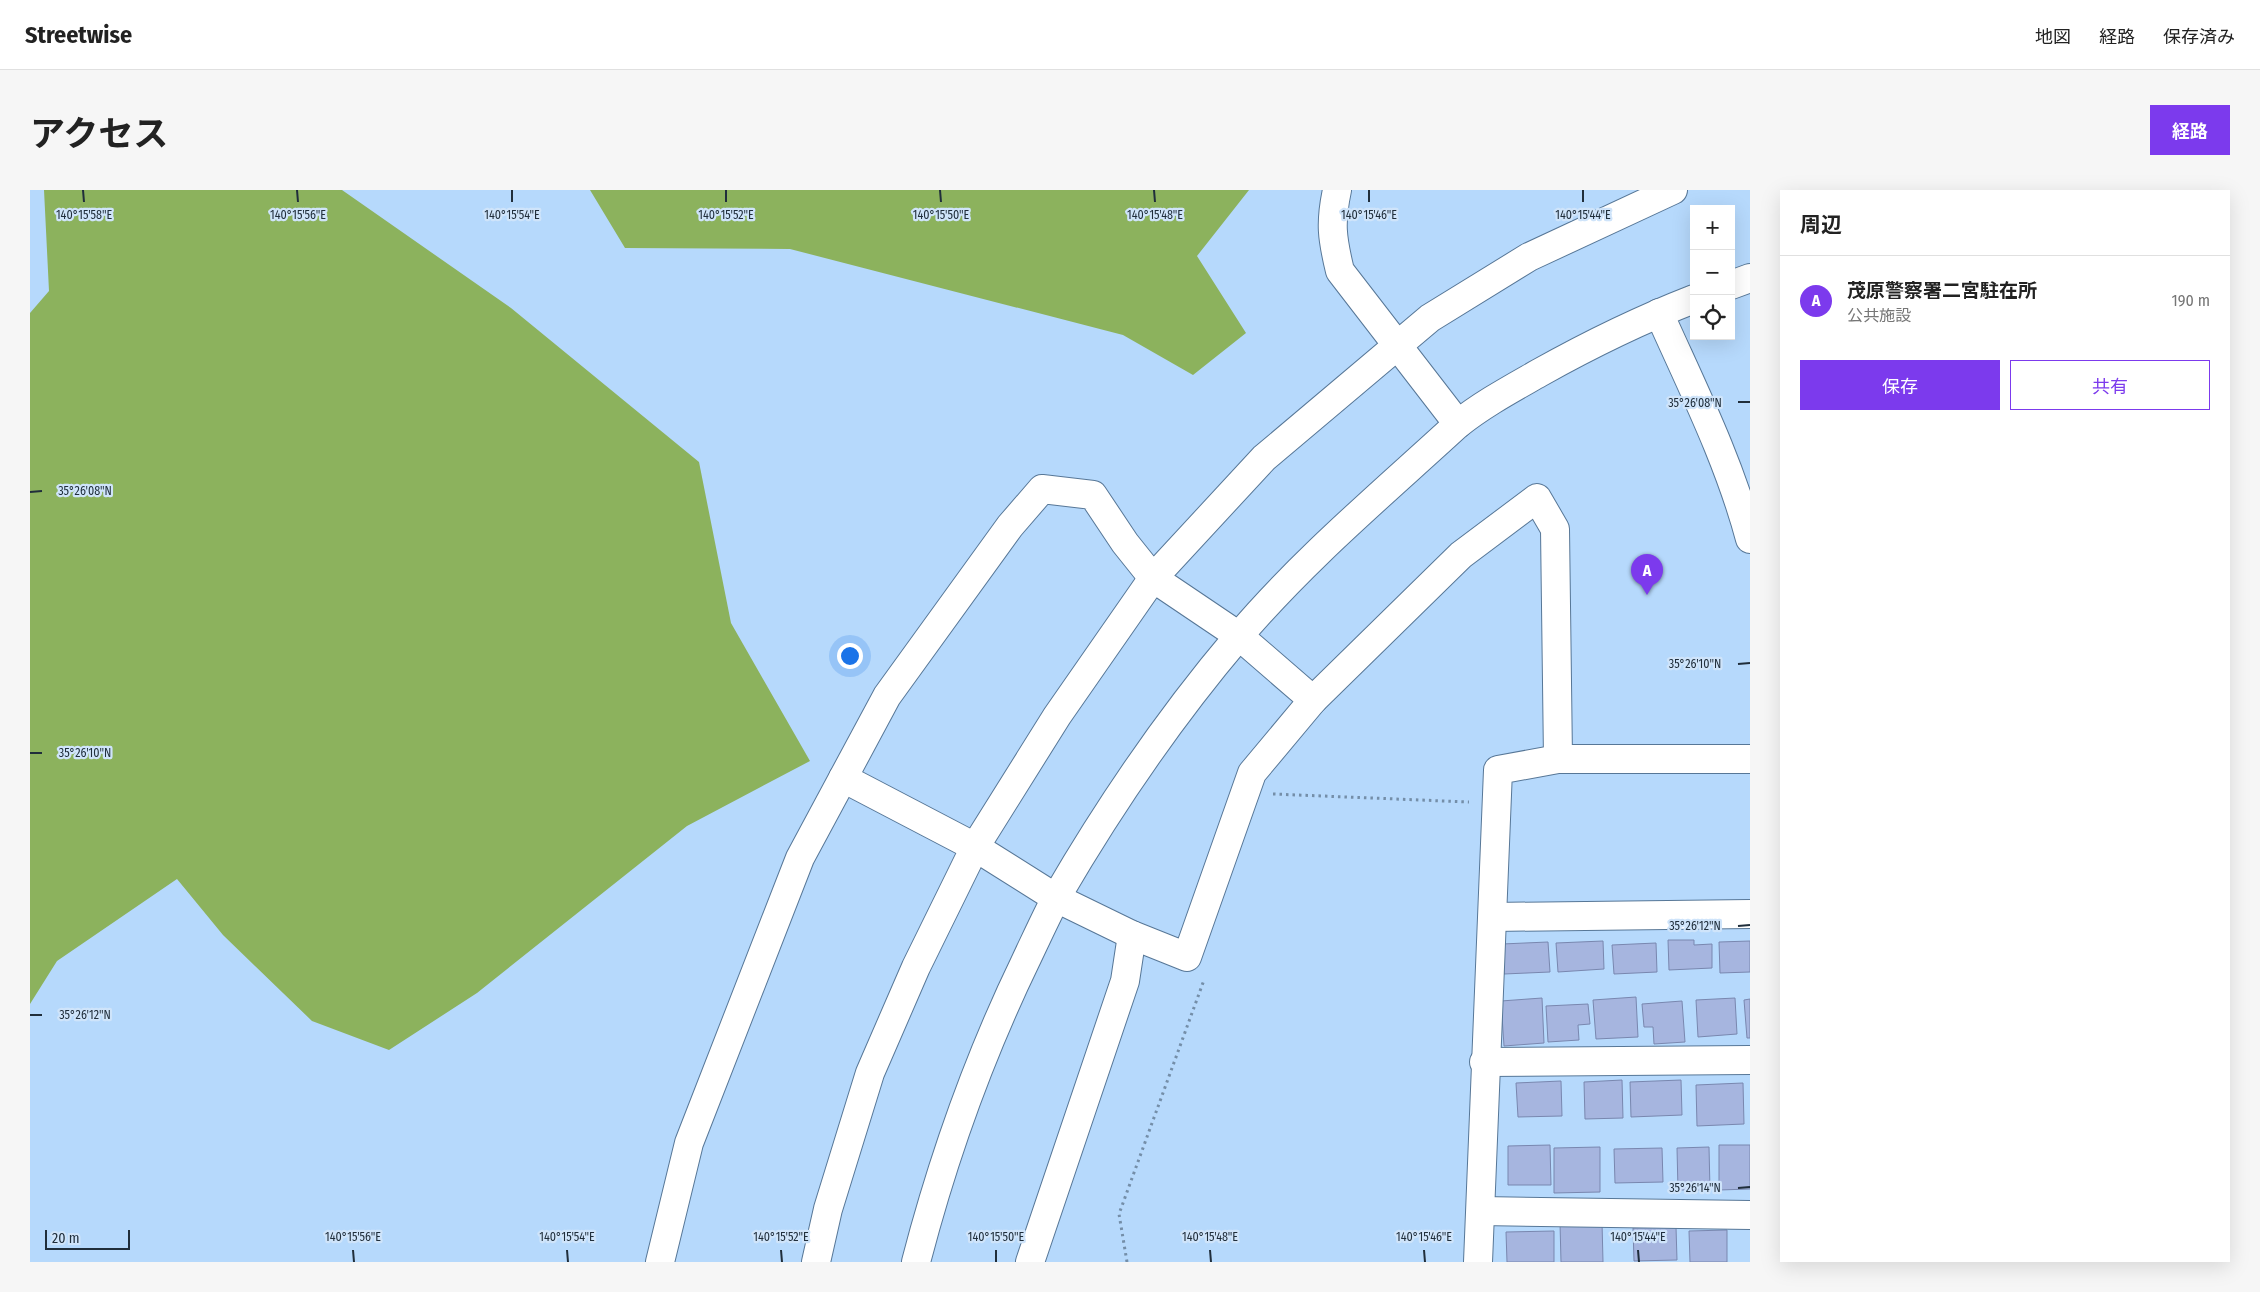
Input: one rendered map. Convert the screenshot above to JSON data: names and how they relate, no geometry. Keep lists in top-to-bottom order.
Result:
{
  "scale_bar": "20 m",
  "page": {
    "header": "Streetwise",
    "nav": ["地図", "経路", "保存済み"],
    "title": "アクセス",
    "buttons": [
      "経路",
      ["保存", "共有"]
    ],
    "heading": "周辺",
    "map_buttons": ["+", "−"],
    "list": [
      {
        "mark": "A",
        "name": "茂原警察署二宮駐在所",
        "note": "公共施設",
        "value": "190 m"
      }
    ],
    "pins": "A",
    "scale": "20 m"
  },
  "coordinates": [
    "140°15'58\"E",
    "140°15'56\"E",
    "140°15'54\"E",
    "140°15'52\"E",
    "140°15'50\"E",
    "140°15'48\"E",
    "140°15'46\"E",
    "140°15'44\"E",
    "35°26'08\"N",
    "35°26'10\"N",
    "35°26'12\"N",
    "35°26'14\"N"
  ]
}
